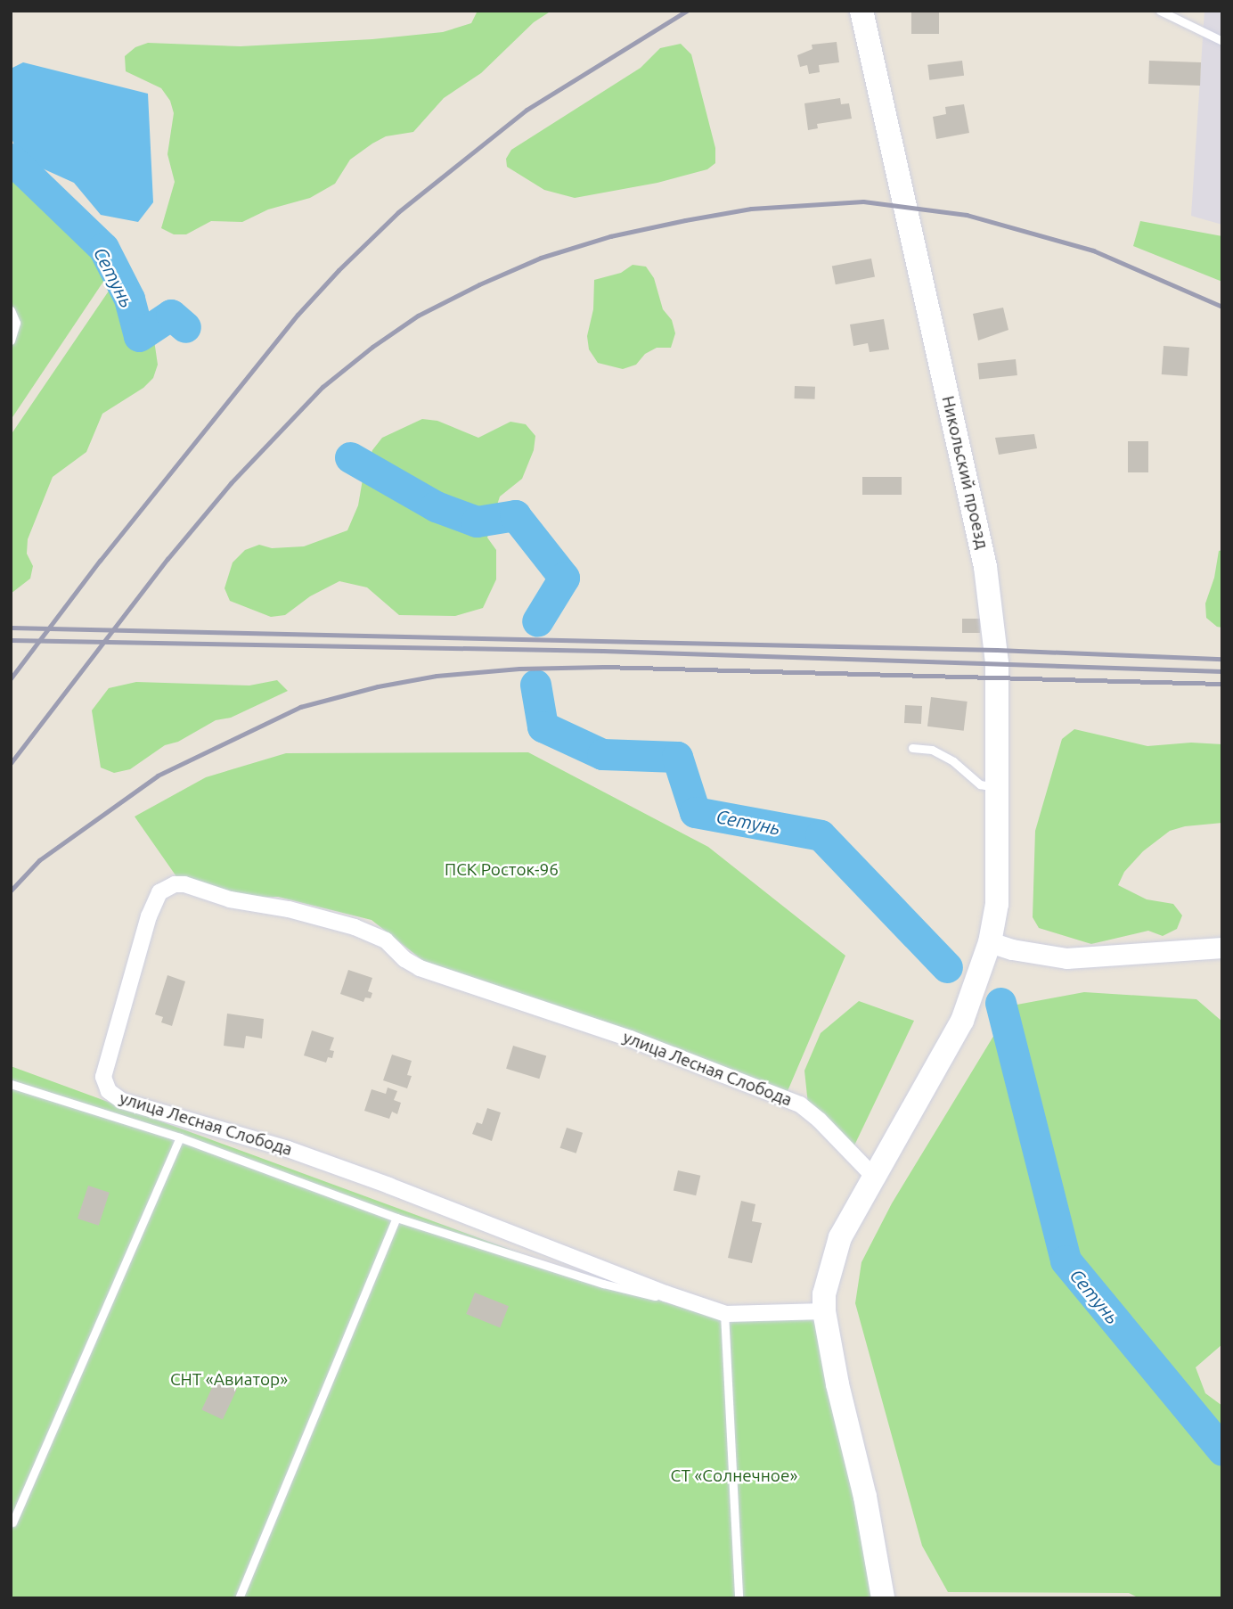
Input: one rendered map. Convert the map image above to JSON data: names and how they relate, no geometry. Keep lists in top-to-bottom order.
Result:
{
  "streets": {
    "main road": ["Никольский проезд"],
    "street": ["улица Лесная Слобода"]
  },
  "crossings": [
    ["Никольский проезд", "улица Лесная Слобода"]
  ],
  "water": ["Сетунь"],
  "parks": ["ПСК Росток-96", "СНТ «Авиатор»", "СТ «Солнечное»"]
}
